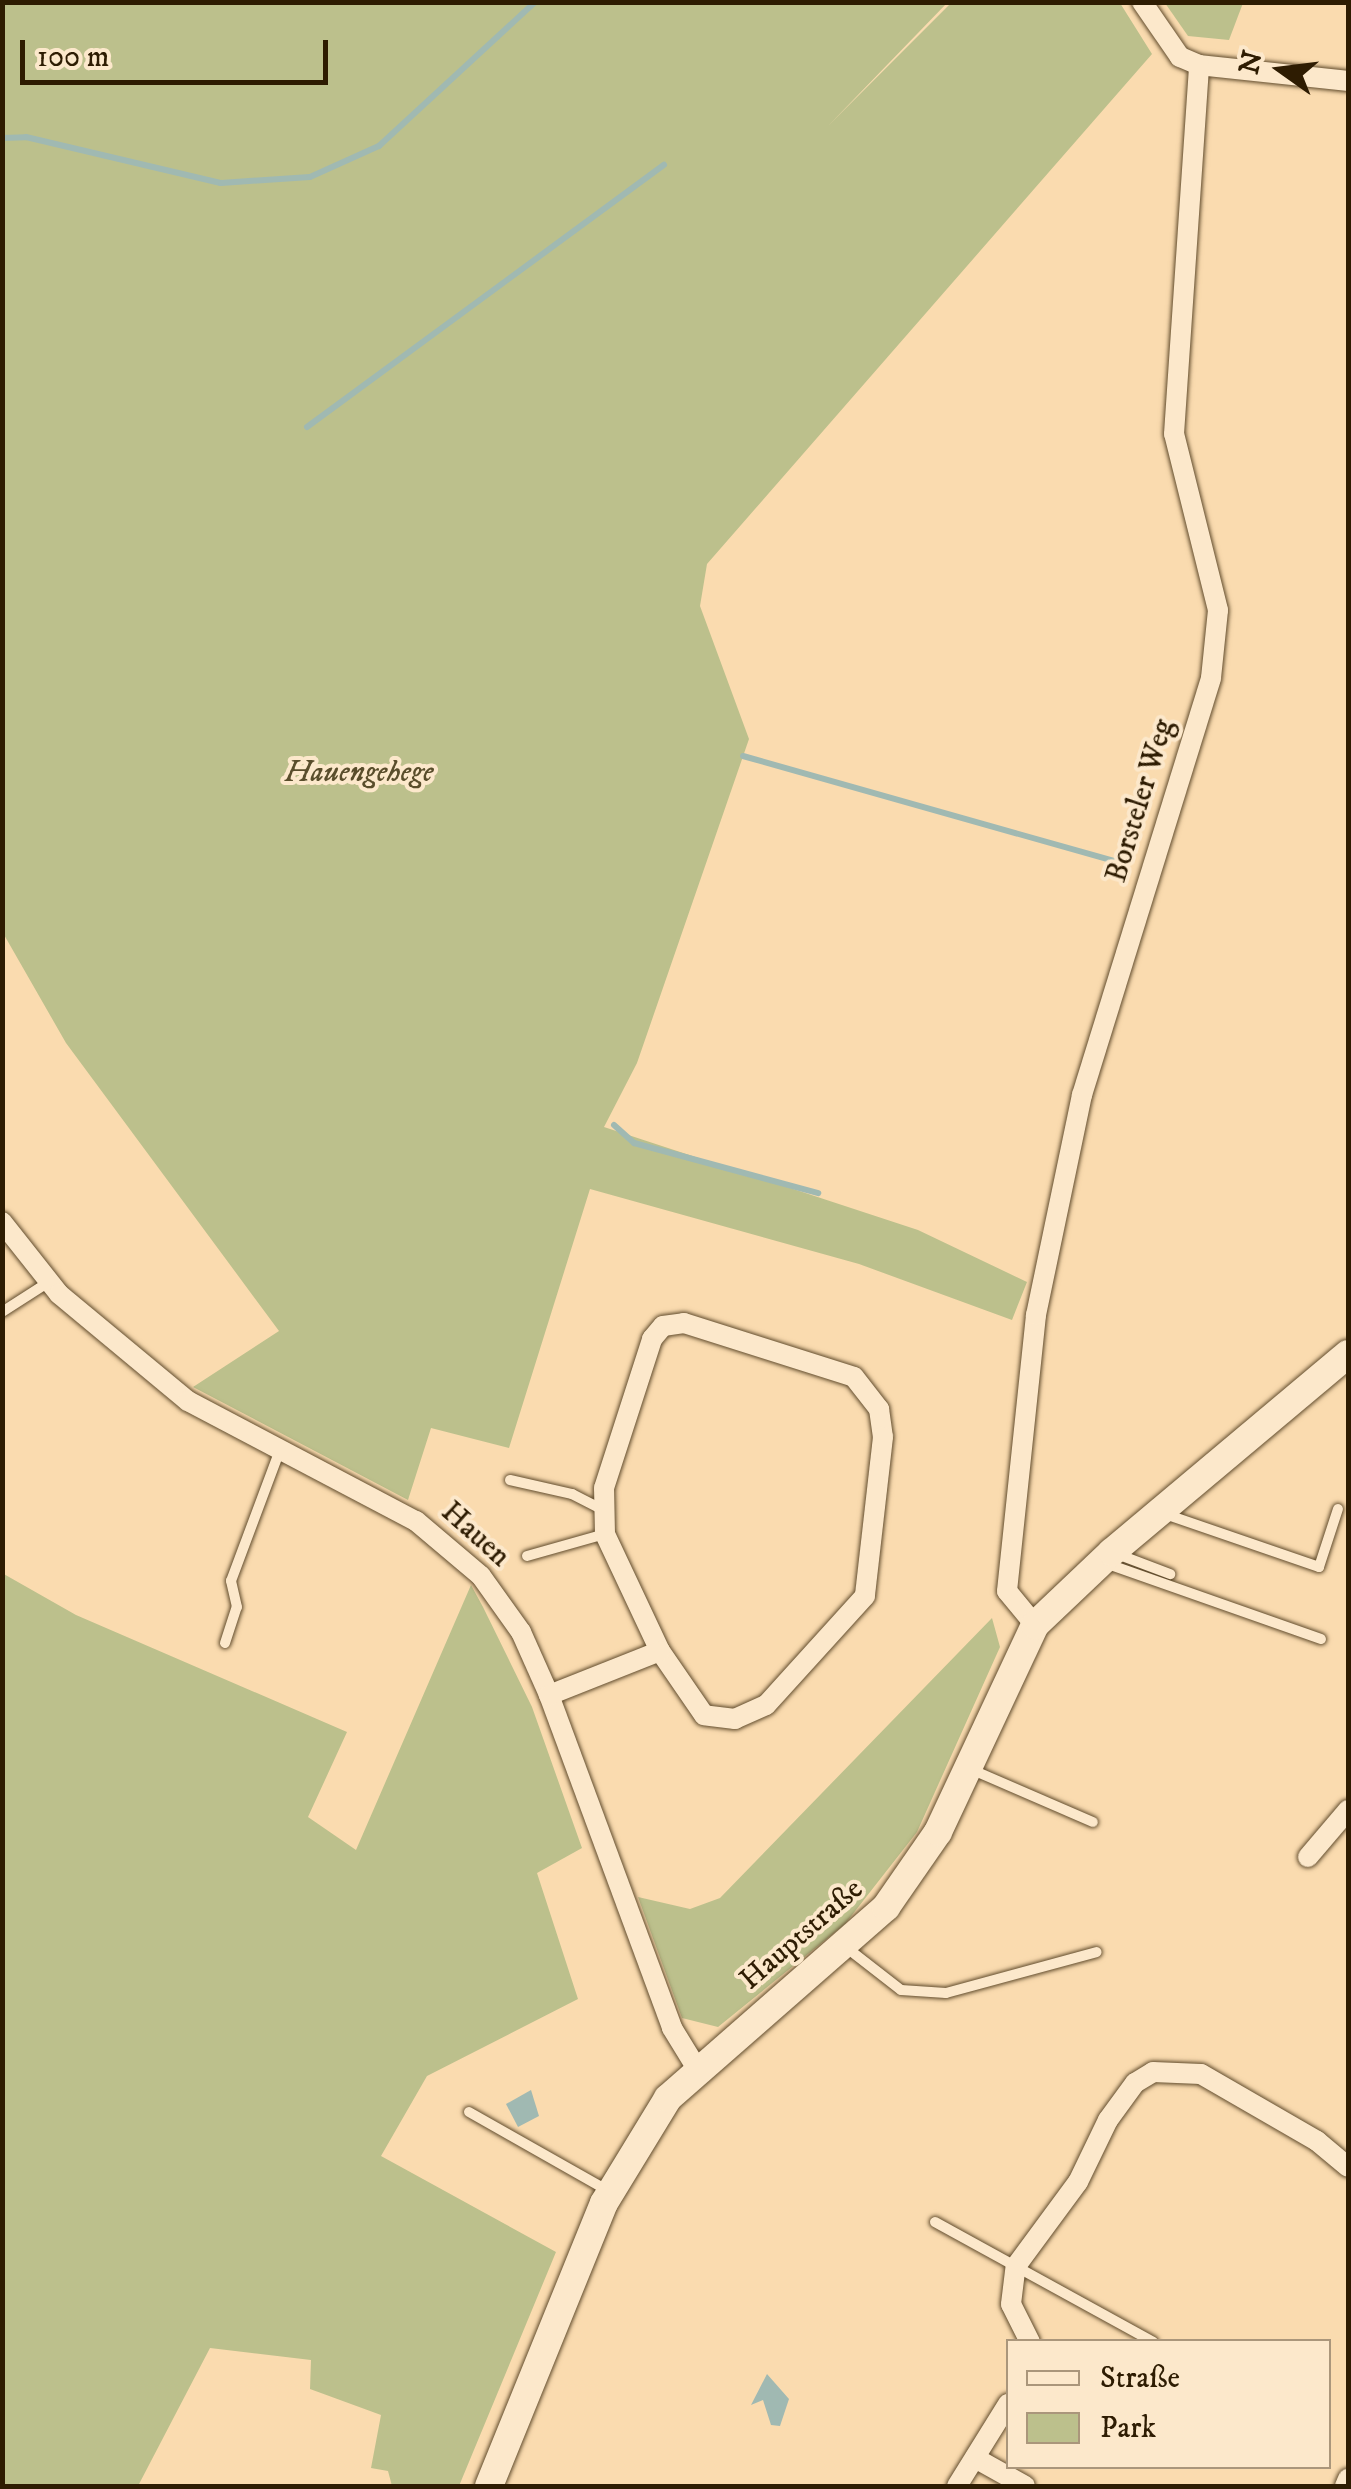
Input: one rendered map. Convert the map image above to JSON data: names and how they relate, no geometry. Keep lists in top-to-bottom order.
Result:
{
  "streets": {
    "main road": ["Hauptstraße"],
    "street": ["Borsteler Weg", "Hauen"]
  },
  "crossings": [
    ["Borsteler Weg", "Hauptstraße"],
    ["Hauen", "Hauptstraße"]
  ],
  "parks": ["Hauengehege"],
  "legend": ["Straße", "Park"],
  "scale_bar": "100 m",
  "north": "left"
}
